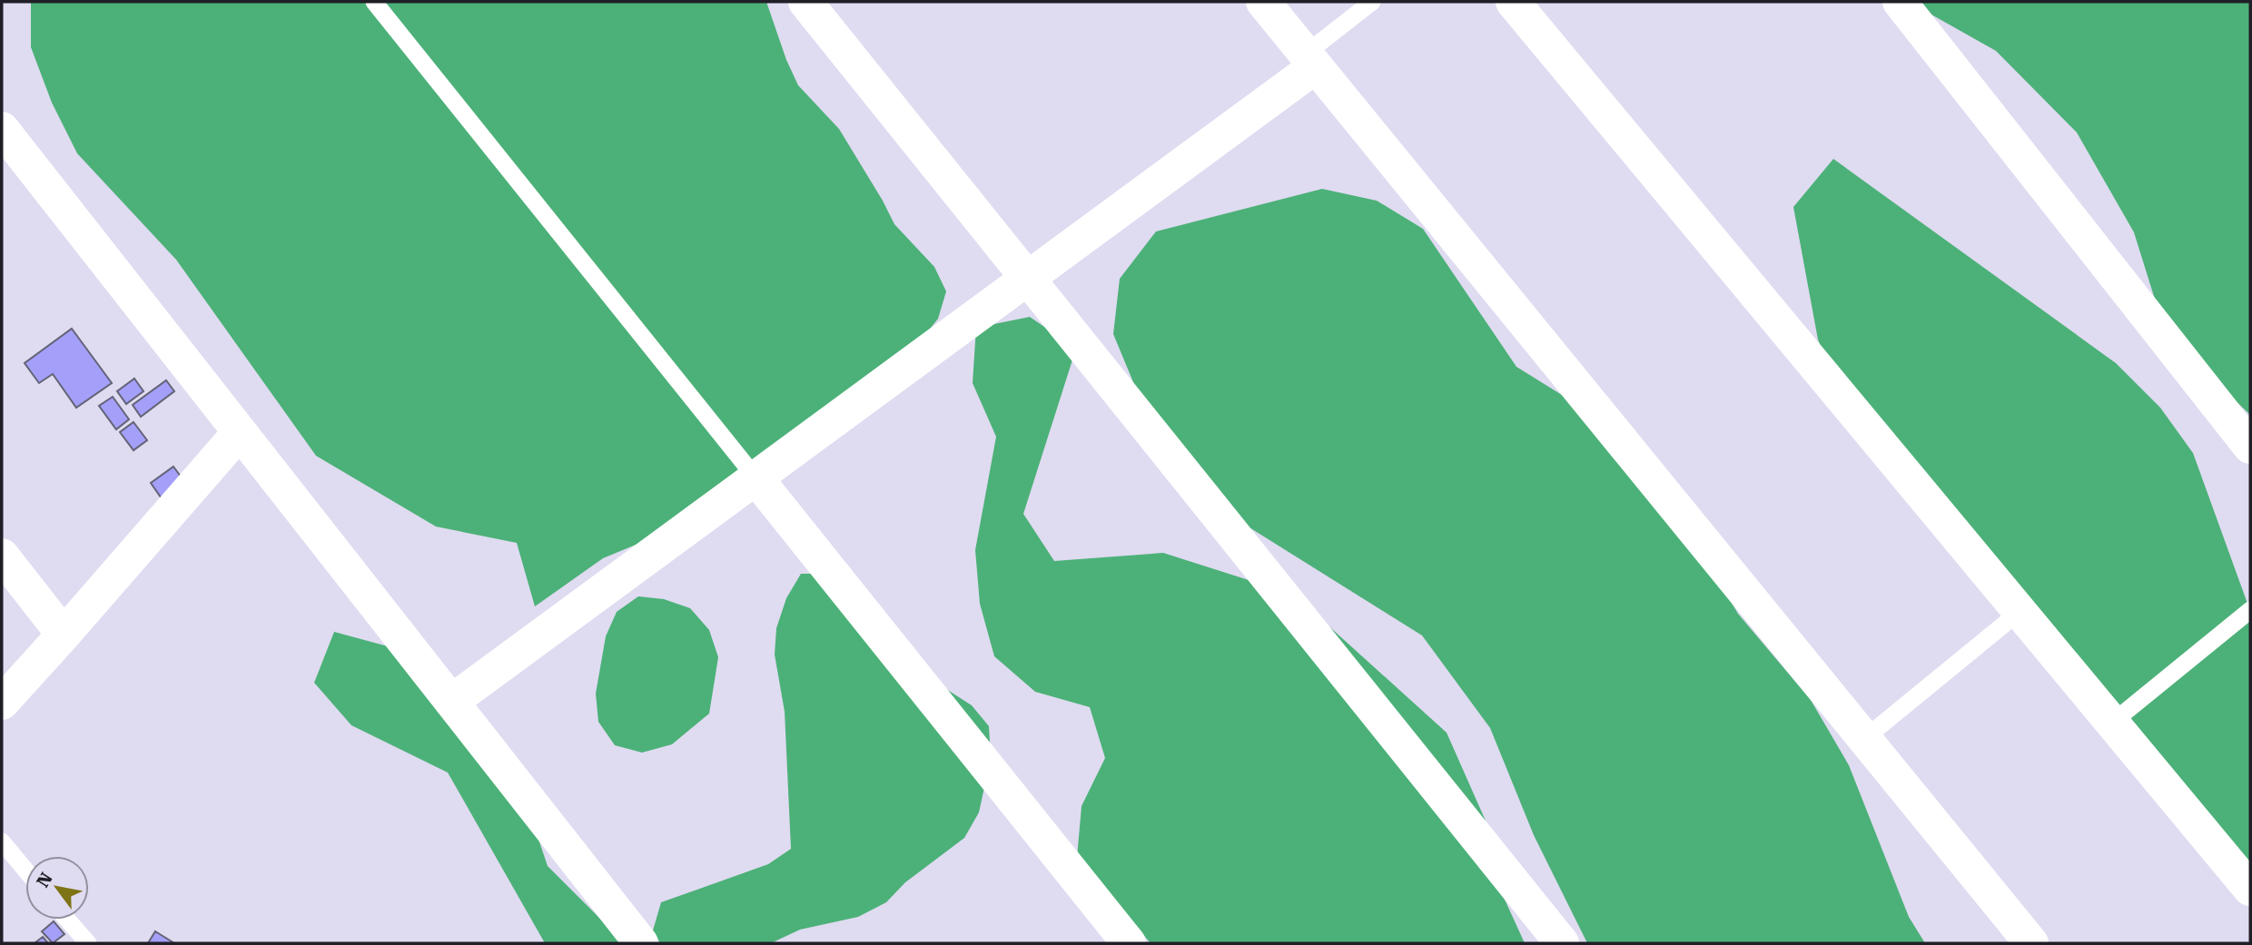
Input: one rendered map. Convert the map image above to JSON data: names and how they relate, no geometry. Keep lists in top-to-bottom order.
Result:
{
  "north": "top left"
}
